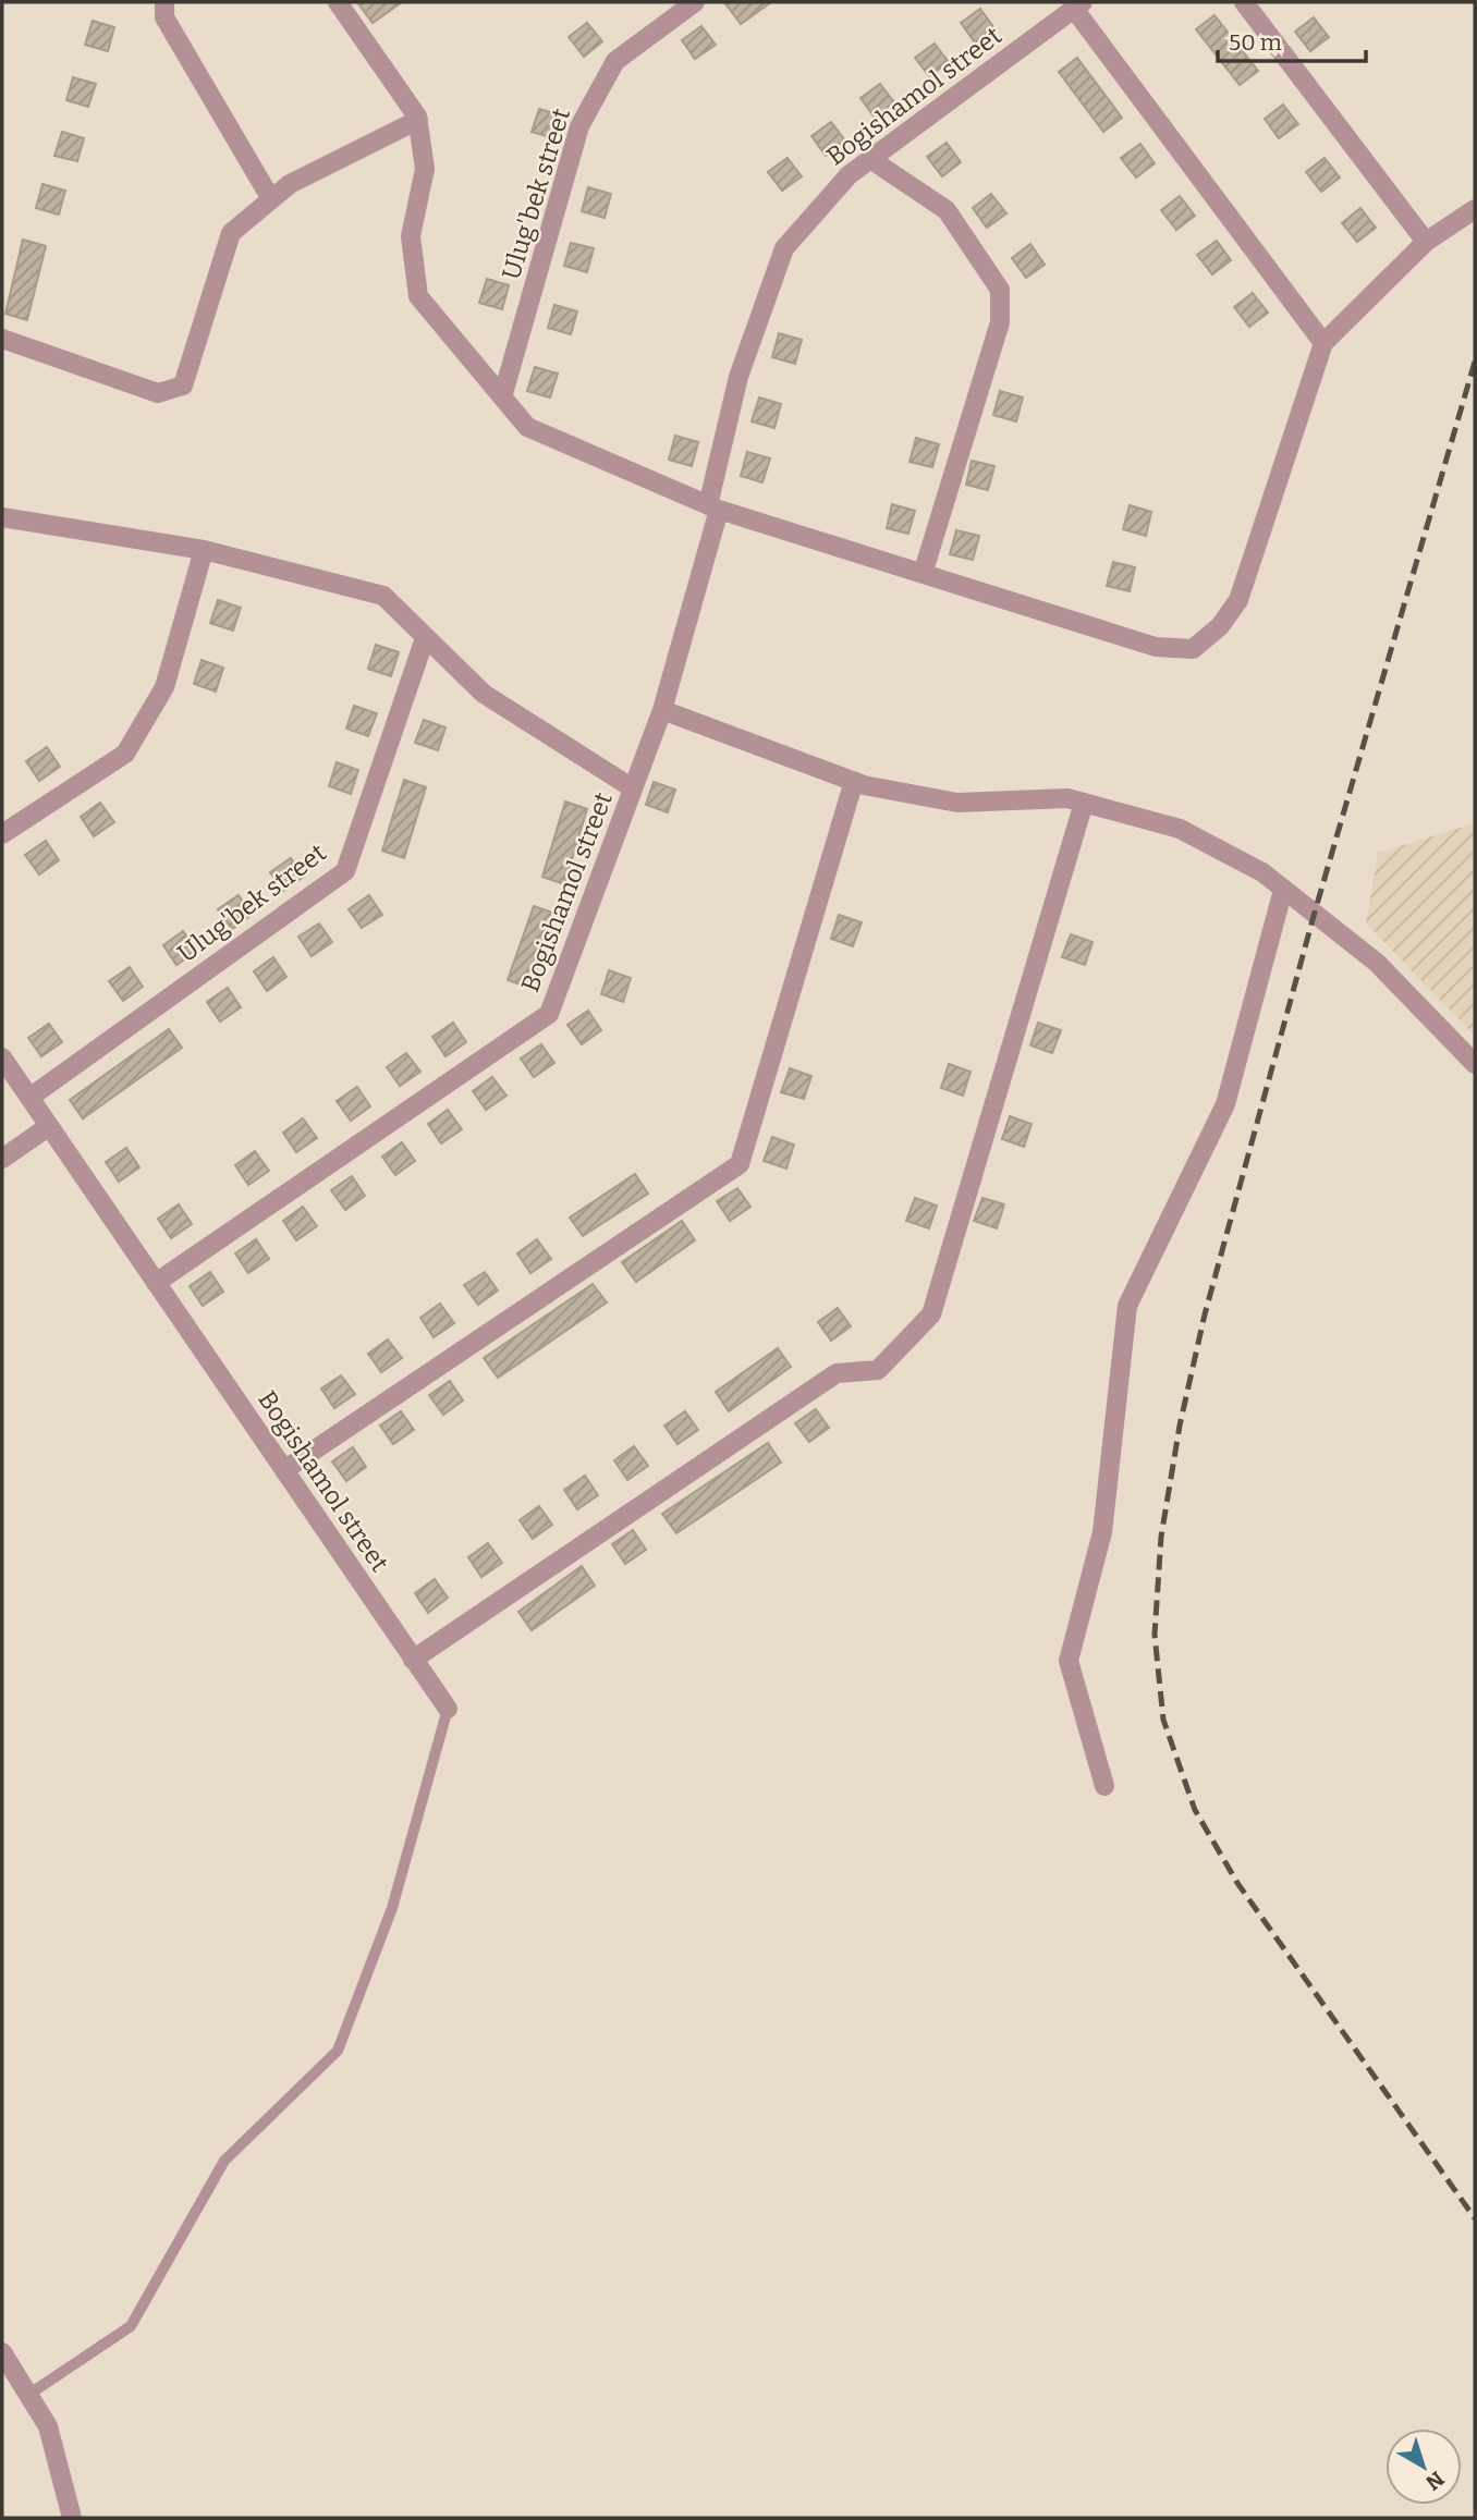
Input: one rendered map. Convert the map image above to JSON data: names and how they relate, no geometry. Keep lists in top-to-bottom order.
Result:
{
  "streets": {
    "street": ["Bogishamol street", "Ulug'bek street"]
  },
  "crossings": [
    ["Bogishamol street", "Ulug'bek street"]
  ],
  "scale_bar": "50 m",
  "north": "bottom right"
}
